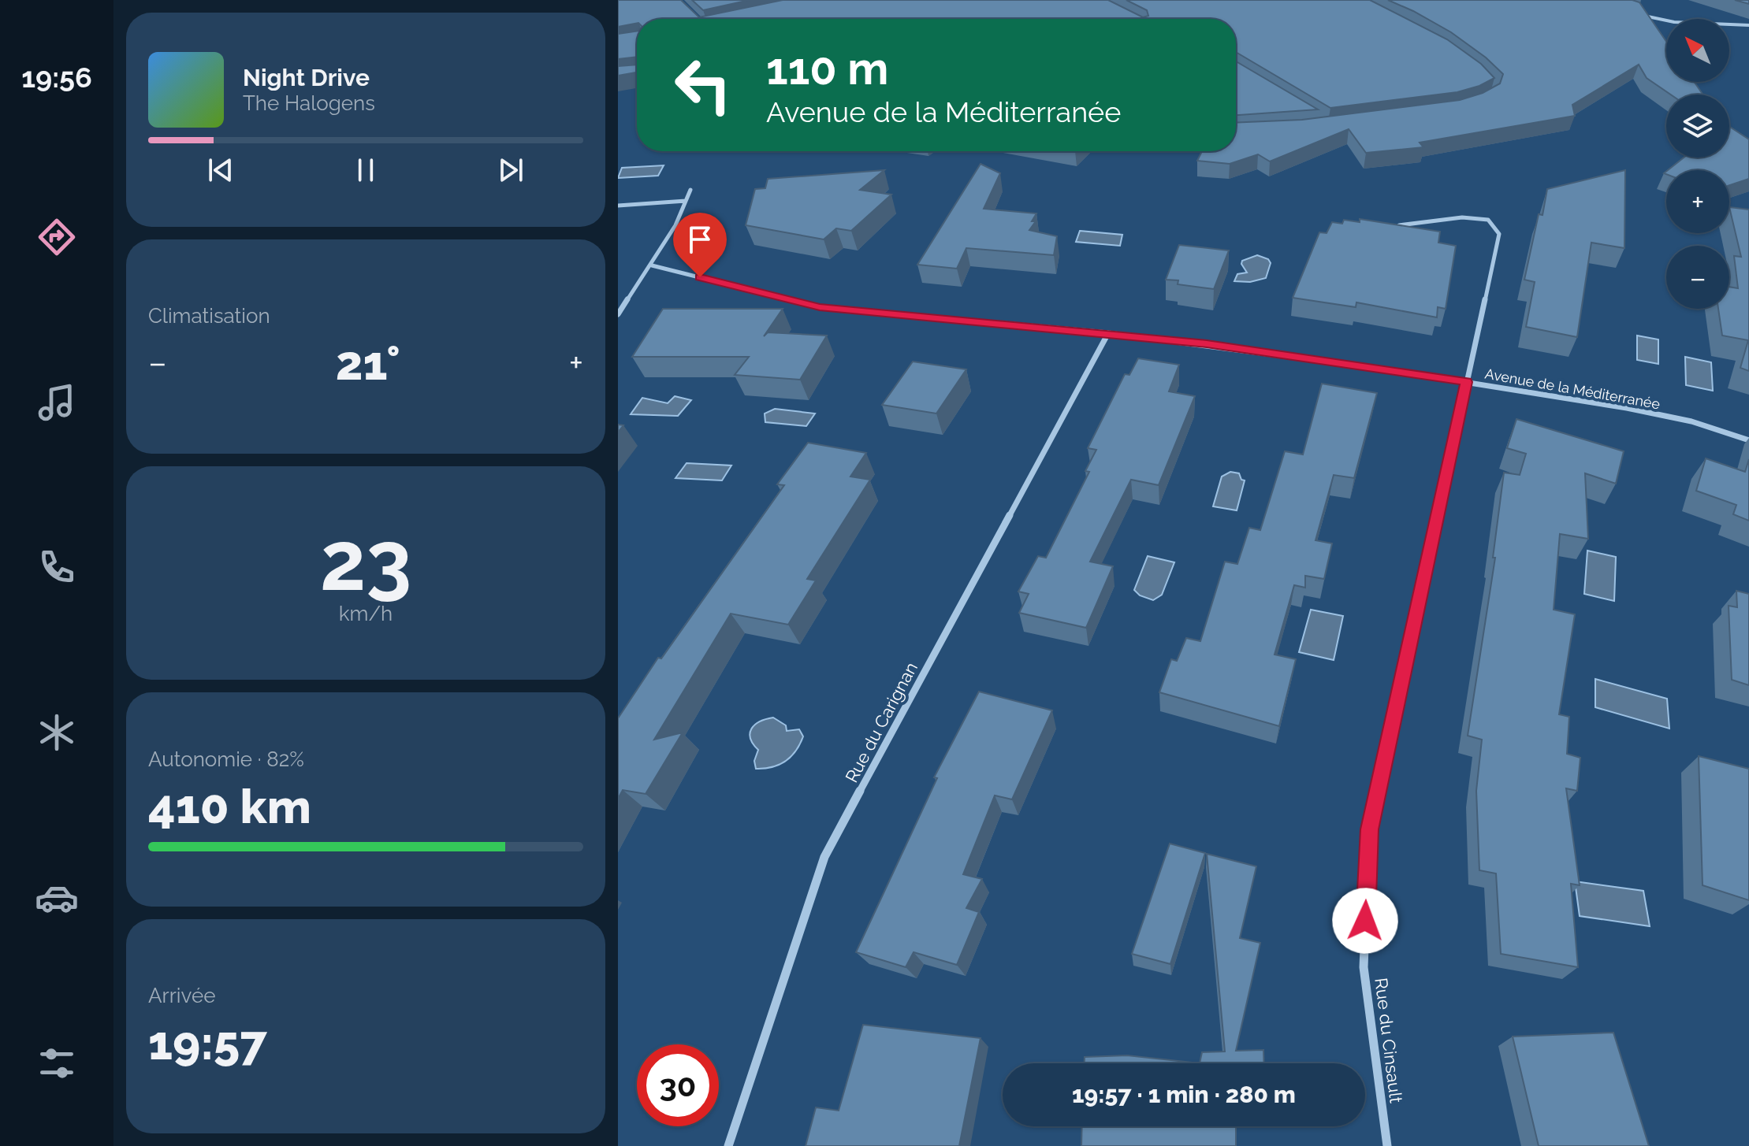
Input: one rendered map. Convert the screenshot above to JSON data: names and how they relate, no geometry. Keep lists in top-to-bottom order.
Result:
{
  "streets": {
    "street": ["Avenue de la Méditerranée", "Rue du Carignan", "Rue du Cinsault"]
  },
  "crossings": [
    ["Avenue de la Méditerranée", "Rue du Carignan"],
    ["Avenue de la Méditerranée", "Rue du Cinsault"]
  ],
  "north": "top left",
  "page": {
    "tabs": "19:56",
    "map_buttons": ["+", "−"],
    "turn": ["110 m", "Avenue de la Méditerranée"],
    "song": ["Night Drive", "The Halogens"],
    "tile": [
      "Climatisation",
      ["23", "km/h"],
      ["Autonomie · 82%", "410 km"],
      ["Arrivée", "19:57"]
    ],
    "heat": ["−", "21°", "+"],
    "limit": "30",
    "trip": "19:57 · 1 min · 280 m"
  }
}
